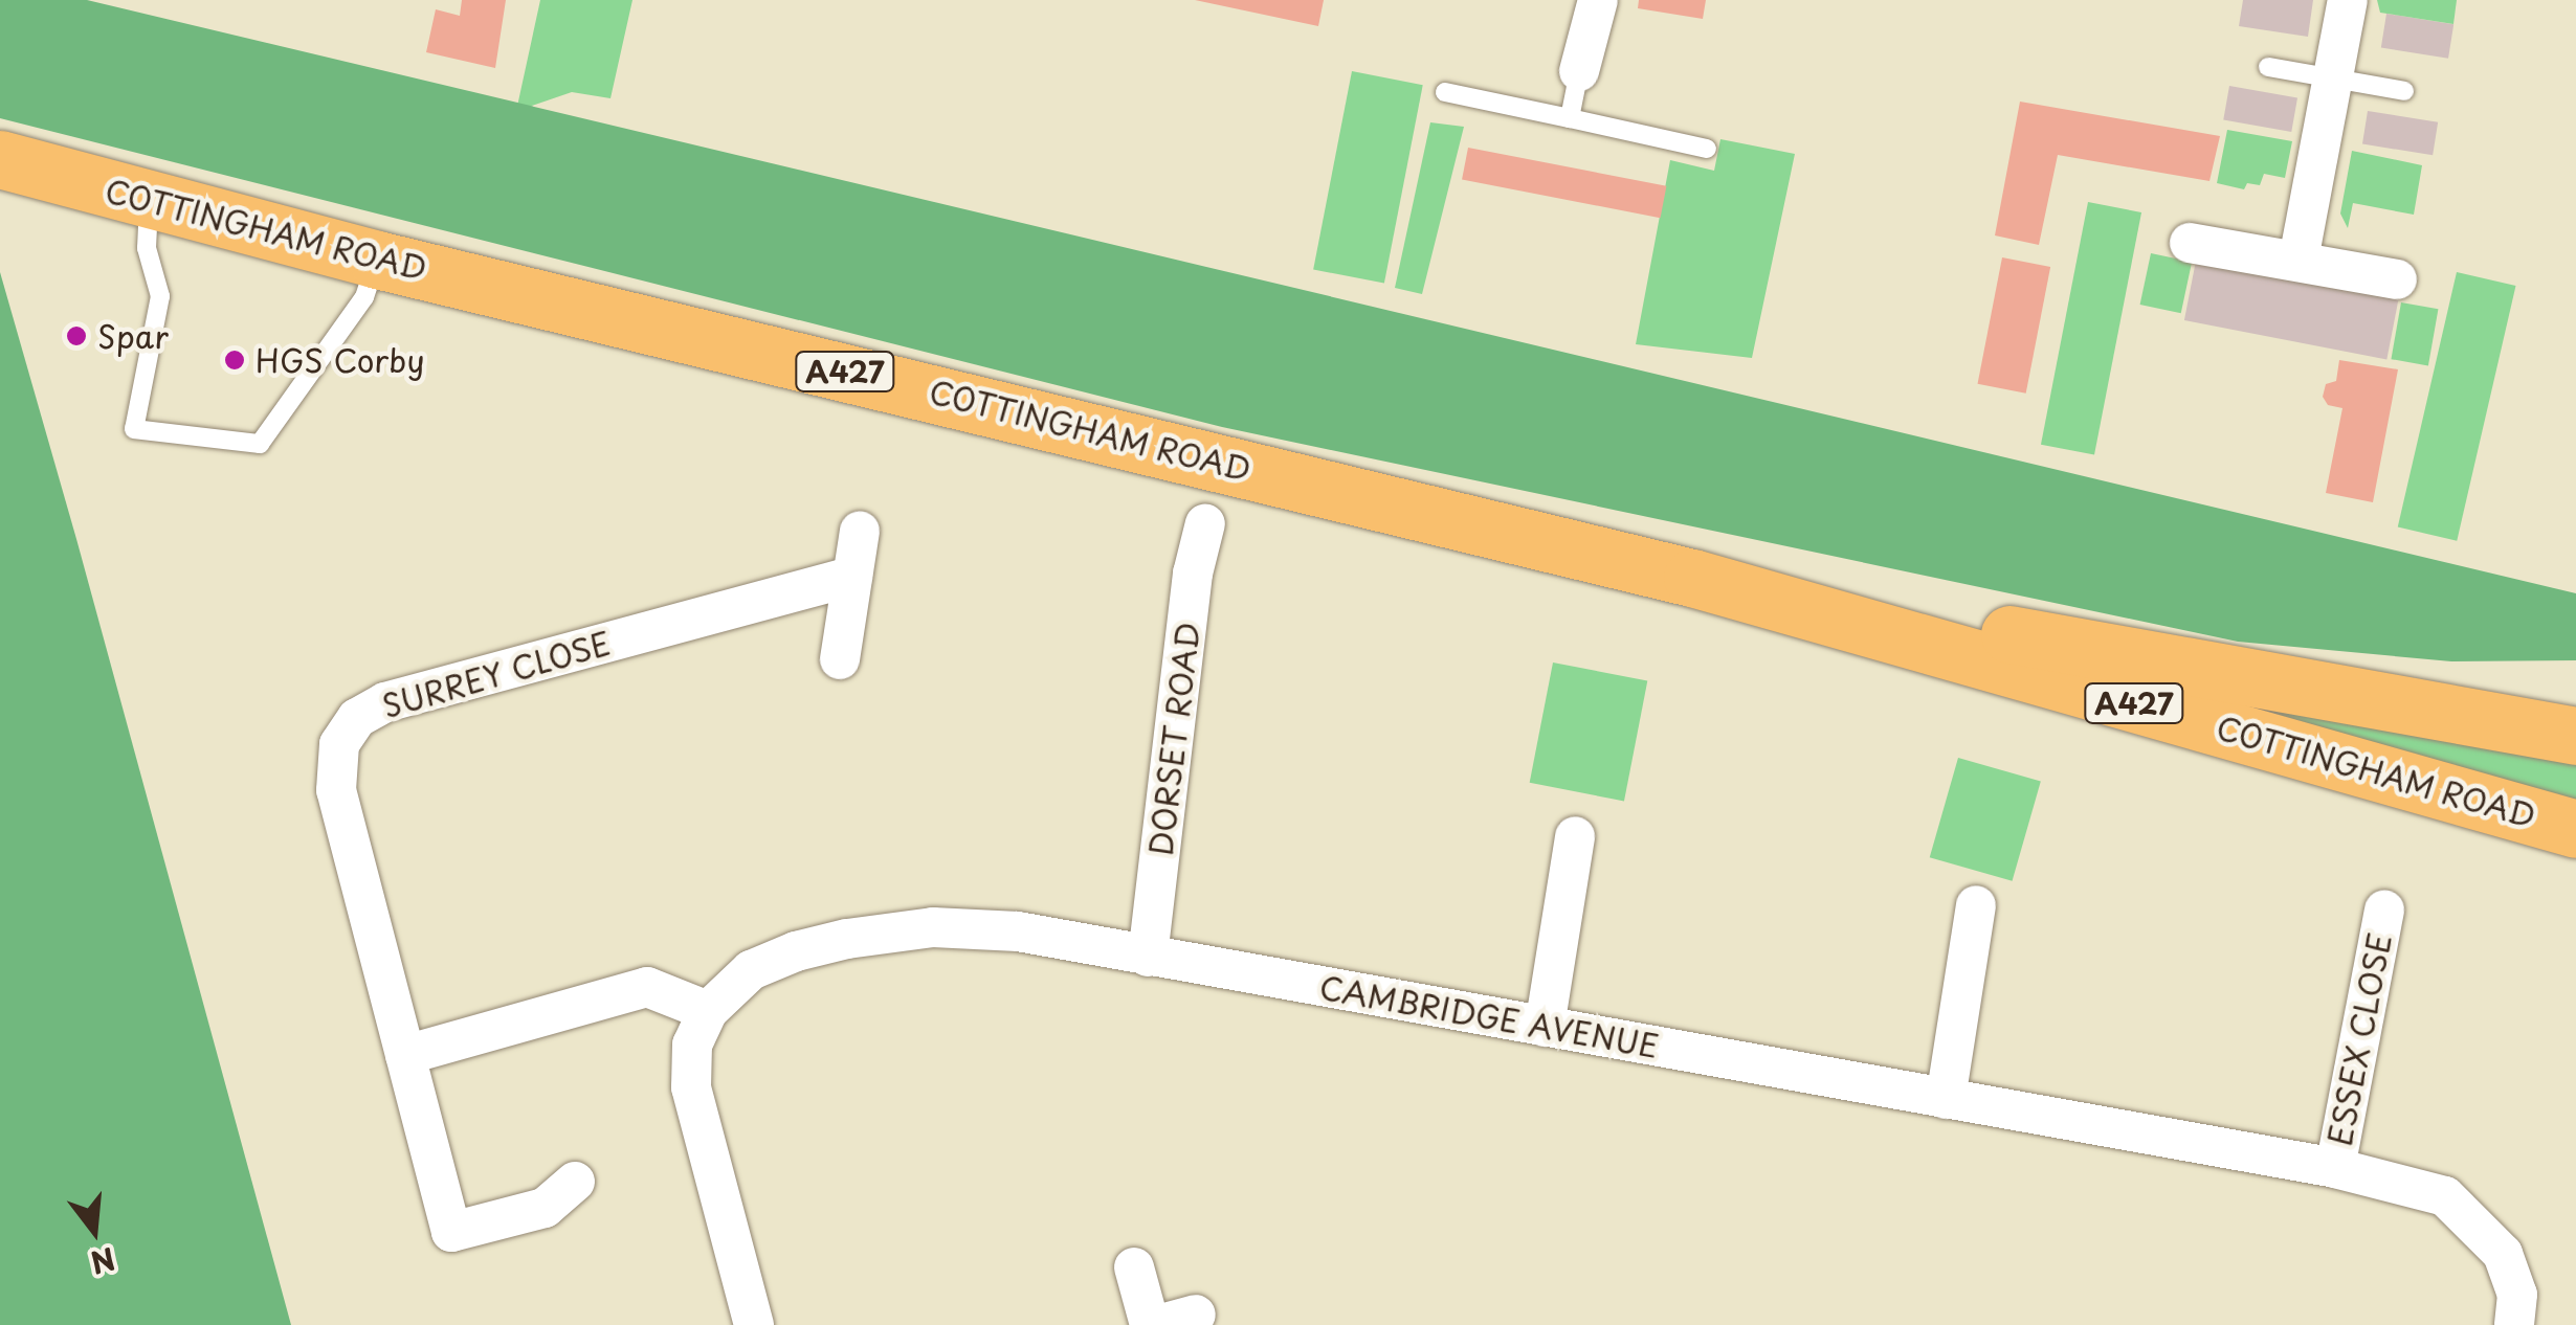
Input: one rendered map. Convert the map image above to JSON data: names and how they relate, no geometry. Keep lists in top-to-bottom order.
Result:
{
  "streets": {
    "highway": ["COTTINGHAM ROAD", "A427"],
    "street": [
      "SURREY CLOSE",
      "DORSET ROAD",
      "CAMBRIDGE AVENUE",
      "ESSEX CLOSE"
    ]
  },
  "crossings": [
    ["DORSET ROAD", "CAMBRIDGE AVENUE"],
    ["CAMBRIDGE AVENUE", "ESSEX CLOSE"]
  ],
  "places": ["Spar", "HGS Corby"],
  "north": "bottom"
}
